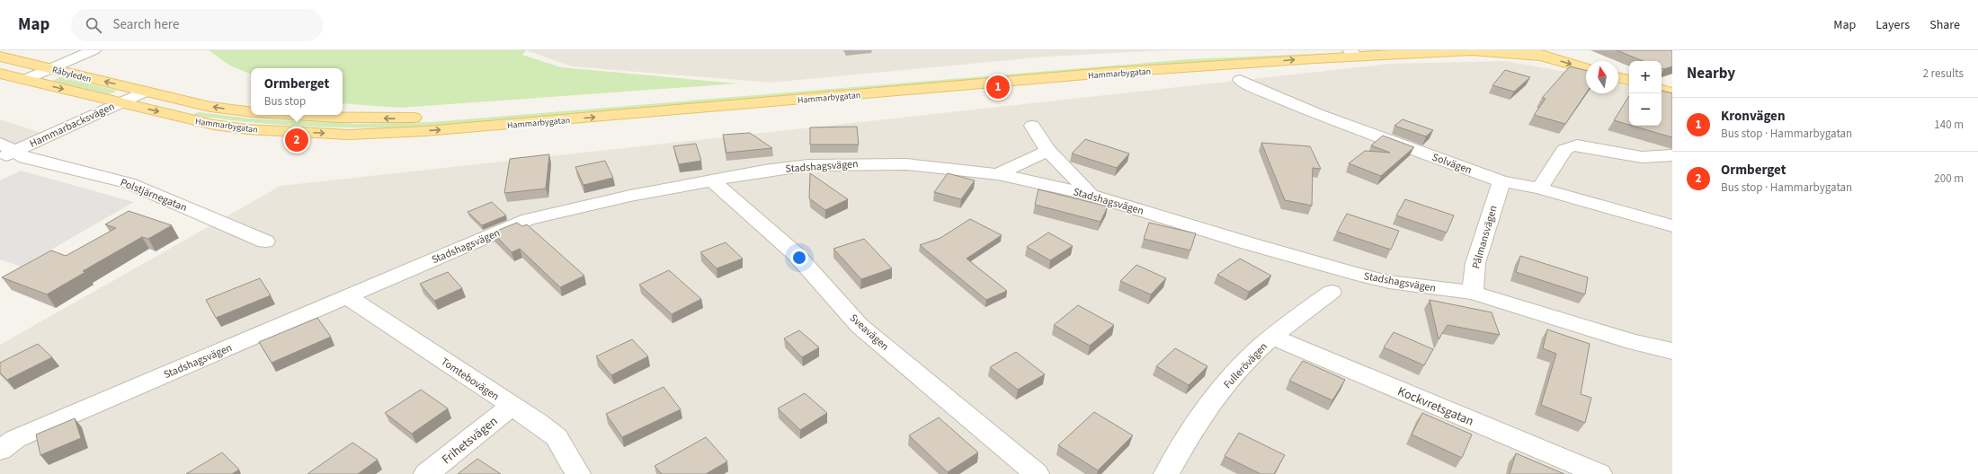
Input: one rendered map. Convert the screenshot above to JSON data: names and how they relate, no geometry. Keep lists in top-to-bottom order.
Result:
{
  "streets": {
    "main road": ["Hammarbygatan", "Råbyleden"],
    "street": [
      "Hammarbacksvägen",
      "Solvägen",
      "Stadshagsvägen",
      "Polstjärnegatan",
      "Pålmansvägen",
      "Sveavägen",
      "Fullerövägen",
      "Tomtebovägen",
      "Kockvretsgatan",
      "Frihetsvägen"
    ]
  },
  "crossings": [
    ["Hammarbygatan", "Råbyleden"],
    ["Hammarbygatan", "Hammarbacksvägen"],
    ["Råbyleden", "Hammarbacksvägen"],
    ["Hammarbacksvägen", "Polstjärnegatan"],
    ["Solvägen", "Pålmansvägen"],
    ["Stadshagsvägen", "Pålmansvägen"],
    ["Stadshagsvägen", "Sveavägen"],
    ["Stadshagsvägen", "Tomtebovägen"],
    ["Fullerövägen", "Kockvretsgatan"],
    ["Tomtebovägen", "Frihetsvägen"]
  ],
  "north": "top",
  "page": {
    "header": "Map",
    "search": "Search here",
    "nav": ["Map", "Layers", "Share"],
    "heading": ["Nearby", "2 results"],
    "map_buttons": ["+", "−"],
    "popup": ["Ormberget", "Bus stop"],
    "pins": ["1", "2"],
    "list": [
      {
        "mark": "1",
        "name": "Kronvägen",
        "note": "Bus stop · Hammarbygatan",
        "value": "140 m"
      },
      {
        "mark": "2",
        "name": "Ormberget",
        "note": "Bus stop · Hammarbygatan",
        "value": "200 m"
      }
    ]
  }
}
